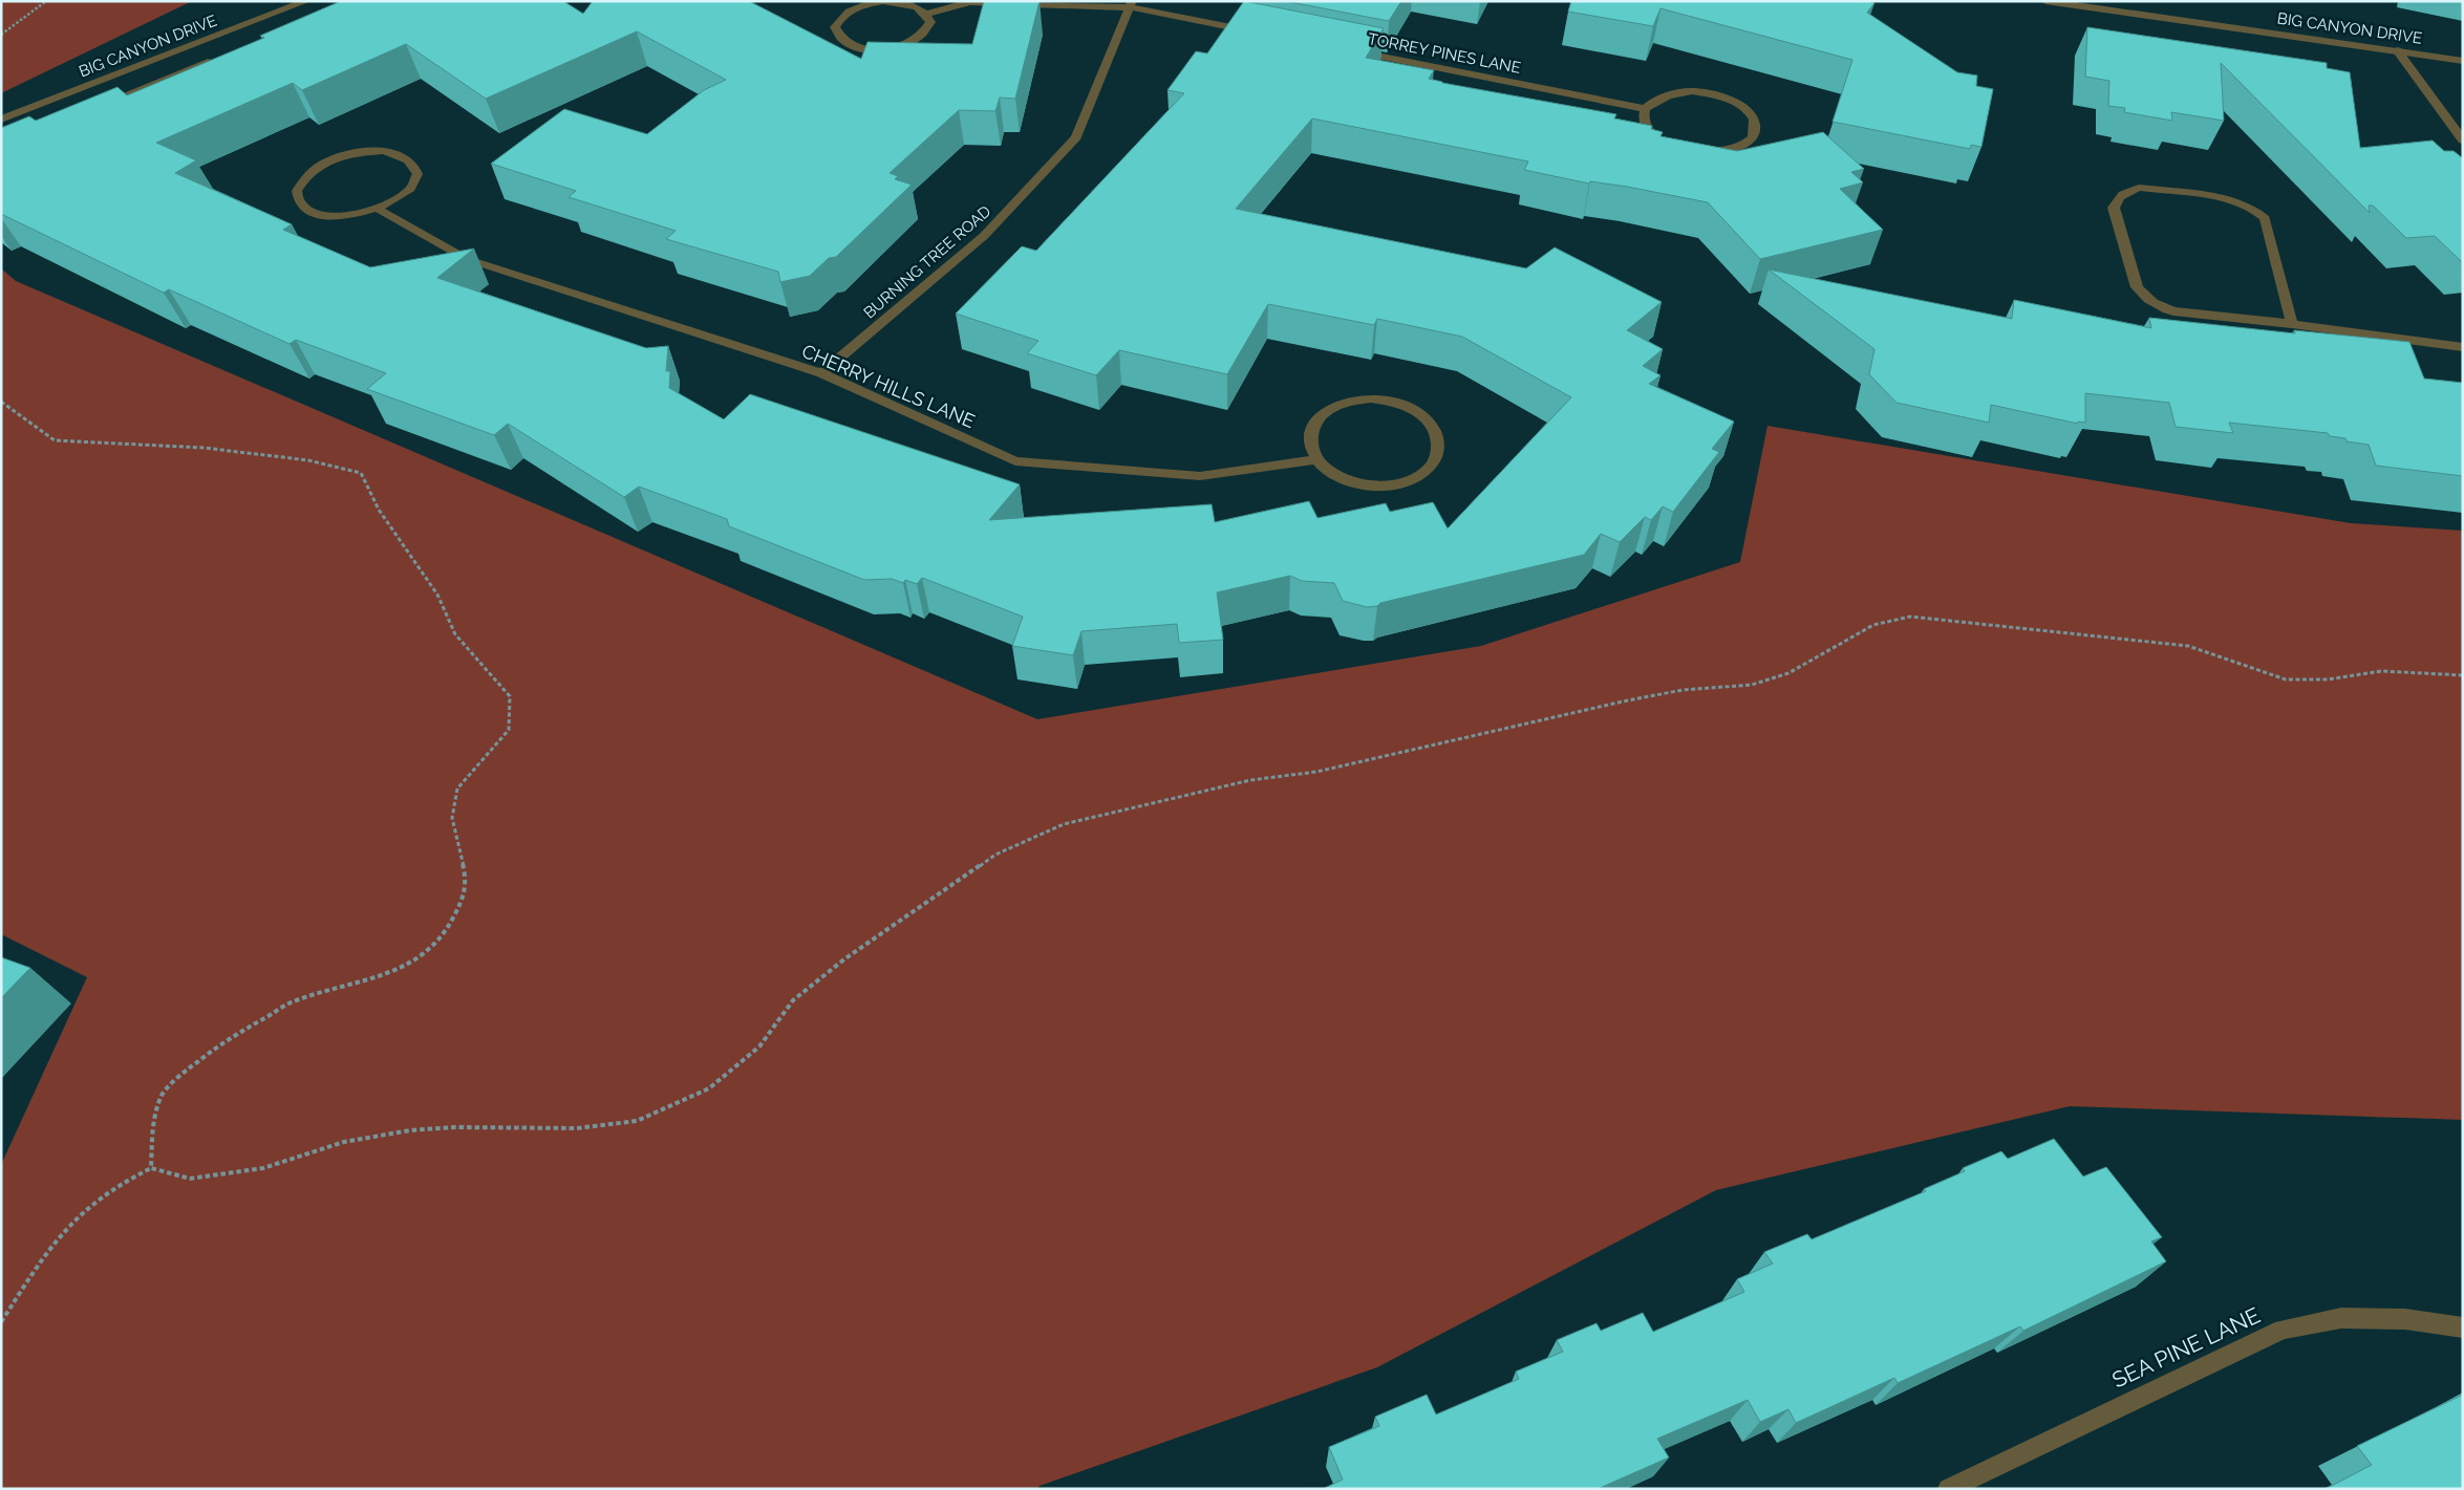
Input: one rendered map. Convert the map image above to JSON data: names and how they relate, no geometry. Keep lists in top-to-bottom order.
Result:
{
  "streets": {
    "street": [
      "BIG CANYON DRIVE",
      "TORREY PINES LANE",
      "BURNING TREE ROAD",
      "CHERRY HILLS LANE",
      "SEA PINE LANE"
    ]
  },
  "crossings": [
    ["BURNING TREE ROAD", "CHERRY HILLS LANE"]
  ]
}
